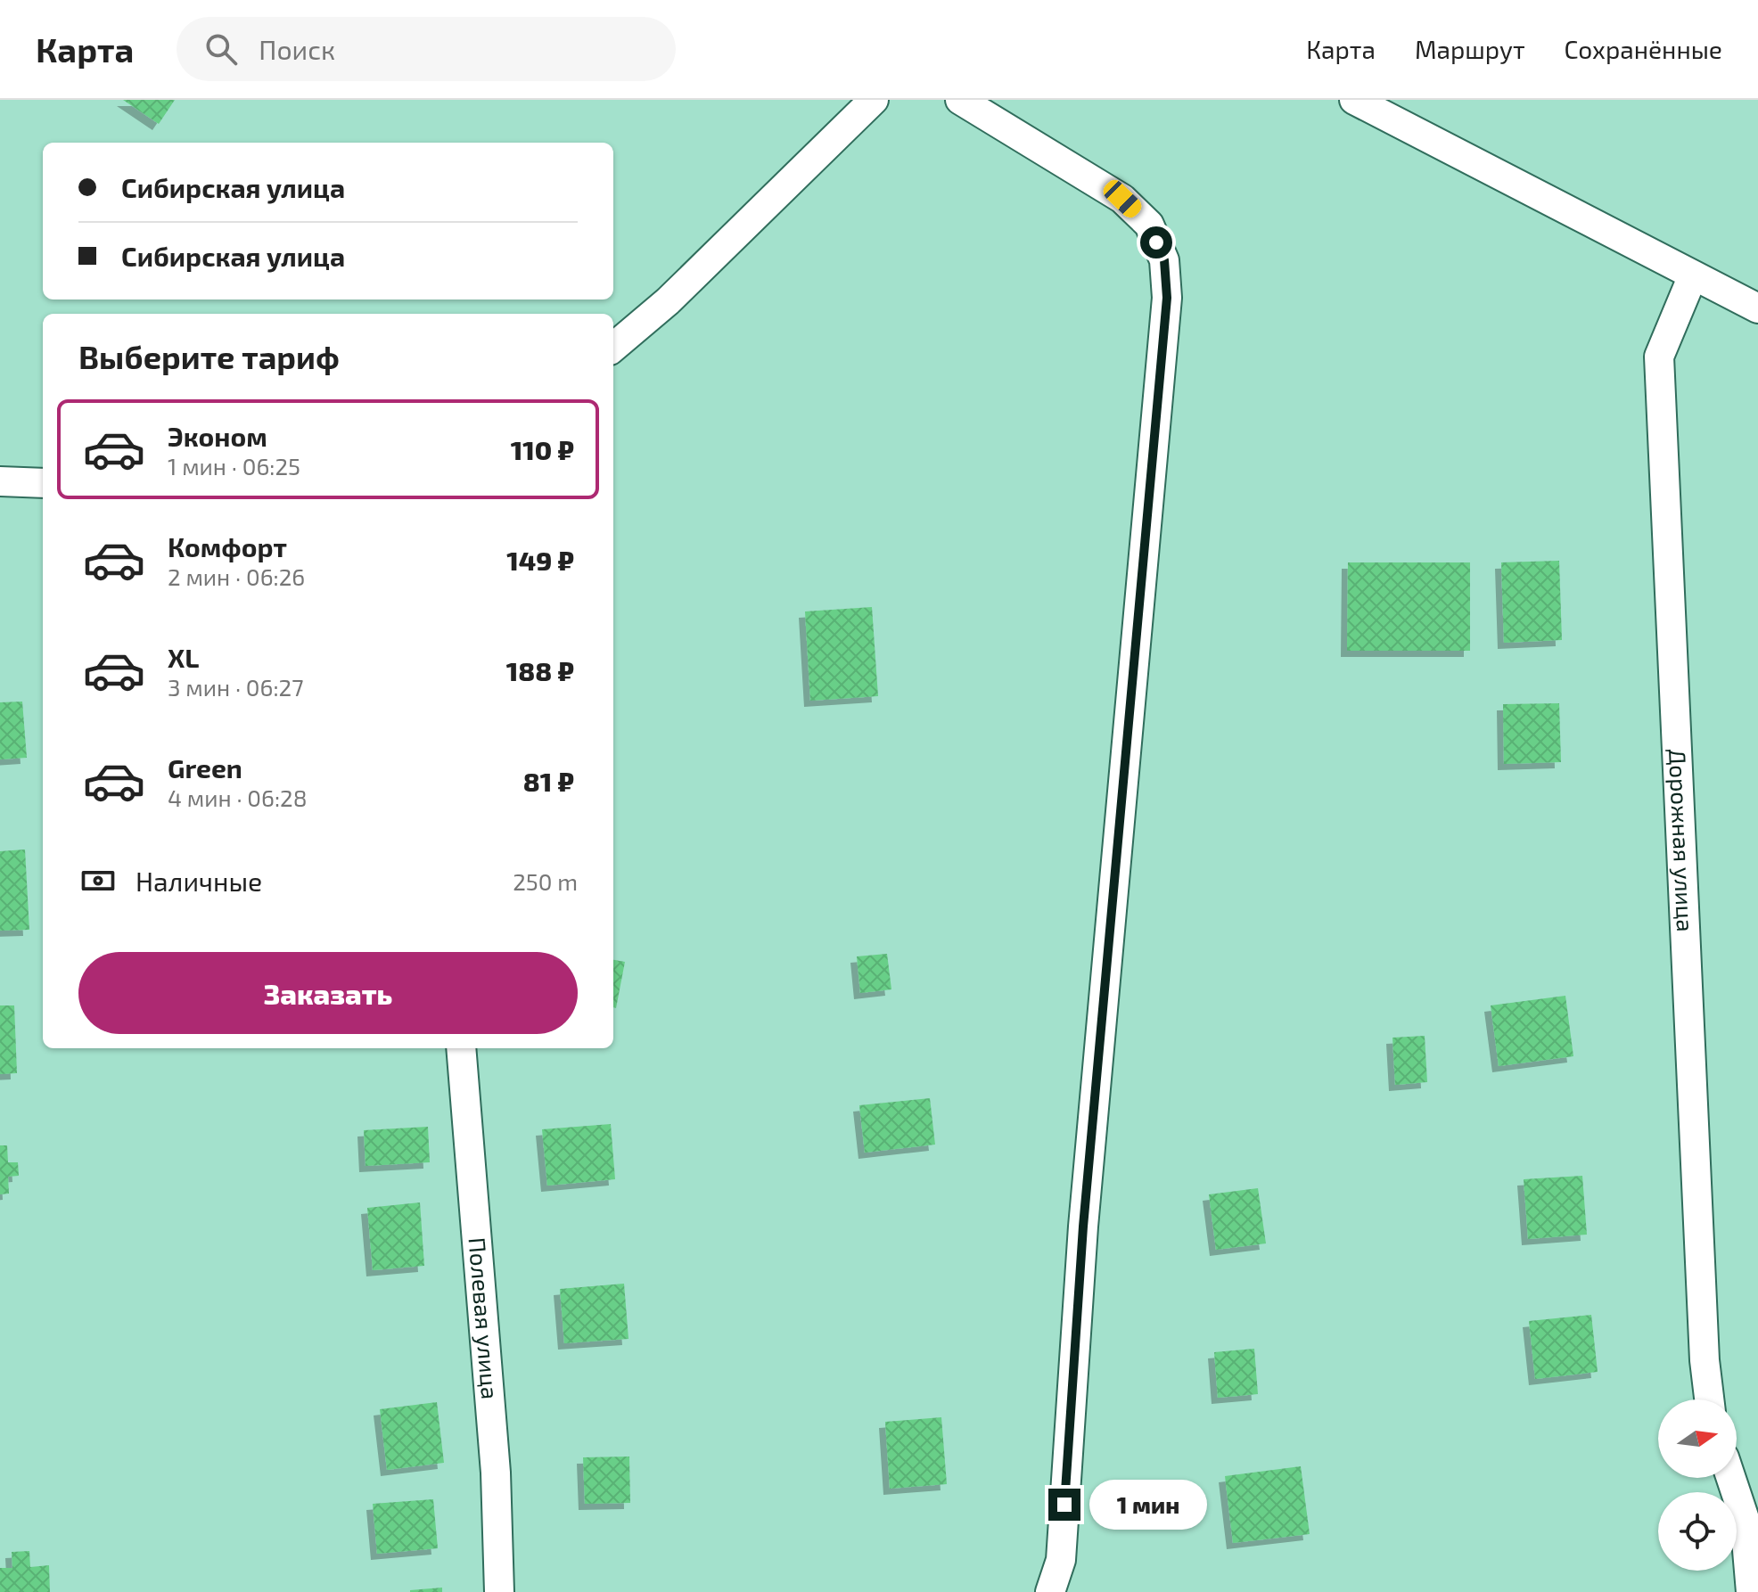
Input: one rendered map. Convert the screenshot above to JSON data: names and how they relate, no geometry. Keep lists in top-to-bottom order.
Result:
{
  "streets": {
    "street": ["Дорожная улица", "Полевая улица"]
  },
  "north": "right",
  "page": {
    "header": "Карта",
    "search": "Поиск",
    "nav": ["Карта", "Маршрут", "Сохранённые"],
    "banner": ["Сибирская улица", "Сибирская улица"],
    "heading": "Выберите тариф",
    "list": [
      {
        "name": "Эконом",
        "note": "1 мин · 06:25",
        "value": "110 ₽"
      },
      {
        "name": "Комфорт",
        "note": "2 мин · 06:26",
        "value": "149 ₽"
      },
      {
        "name": "XL",
        "note": "3 мин · 06:27",
        "value": "188 ₽"
      },
      {
        "name": "Green",
        "note": "4 мин · 06:28",
        "value": "81 ₽"
      }
    ],
    "pay": ["Наличные", "250 m"],
    "buttons": "Заказать",
    "bubble": "1 мин"
  }
}
